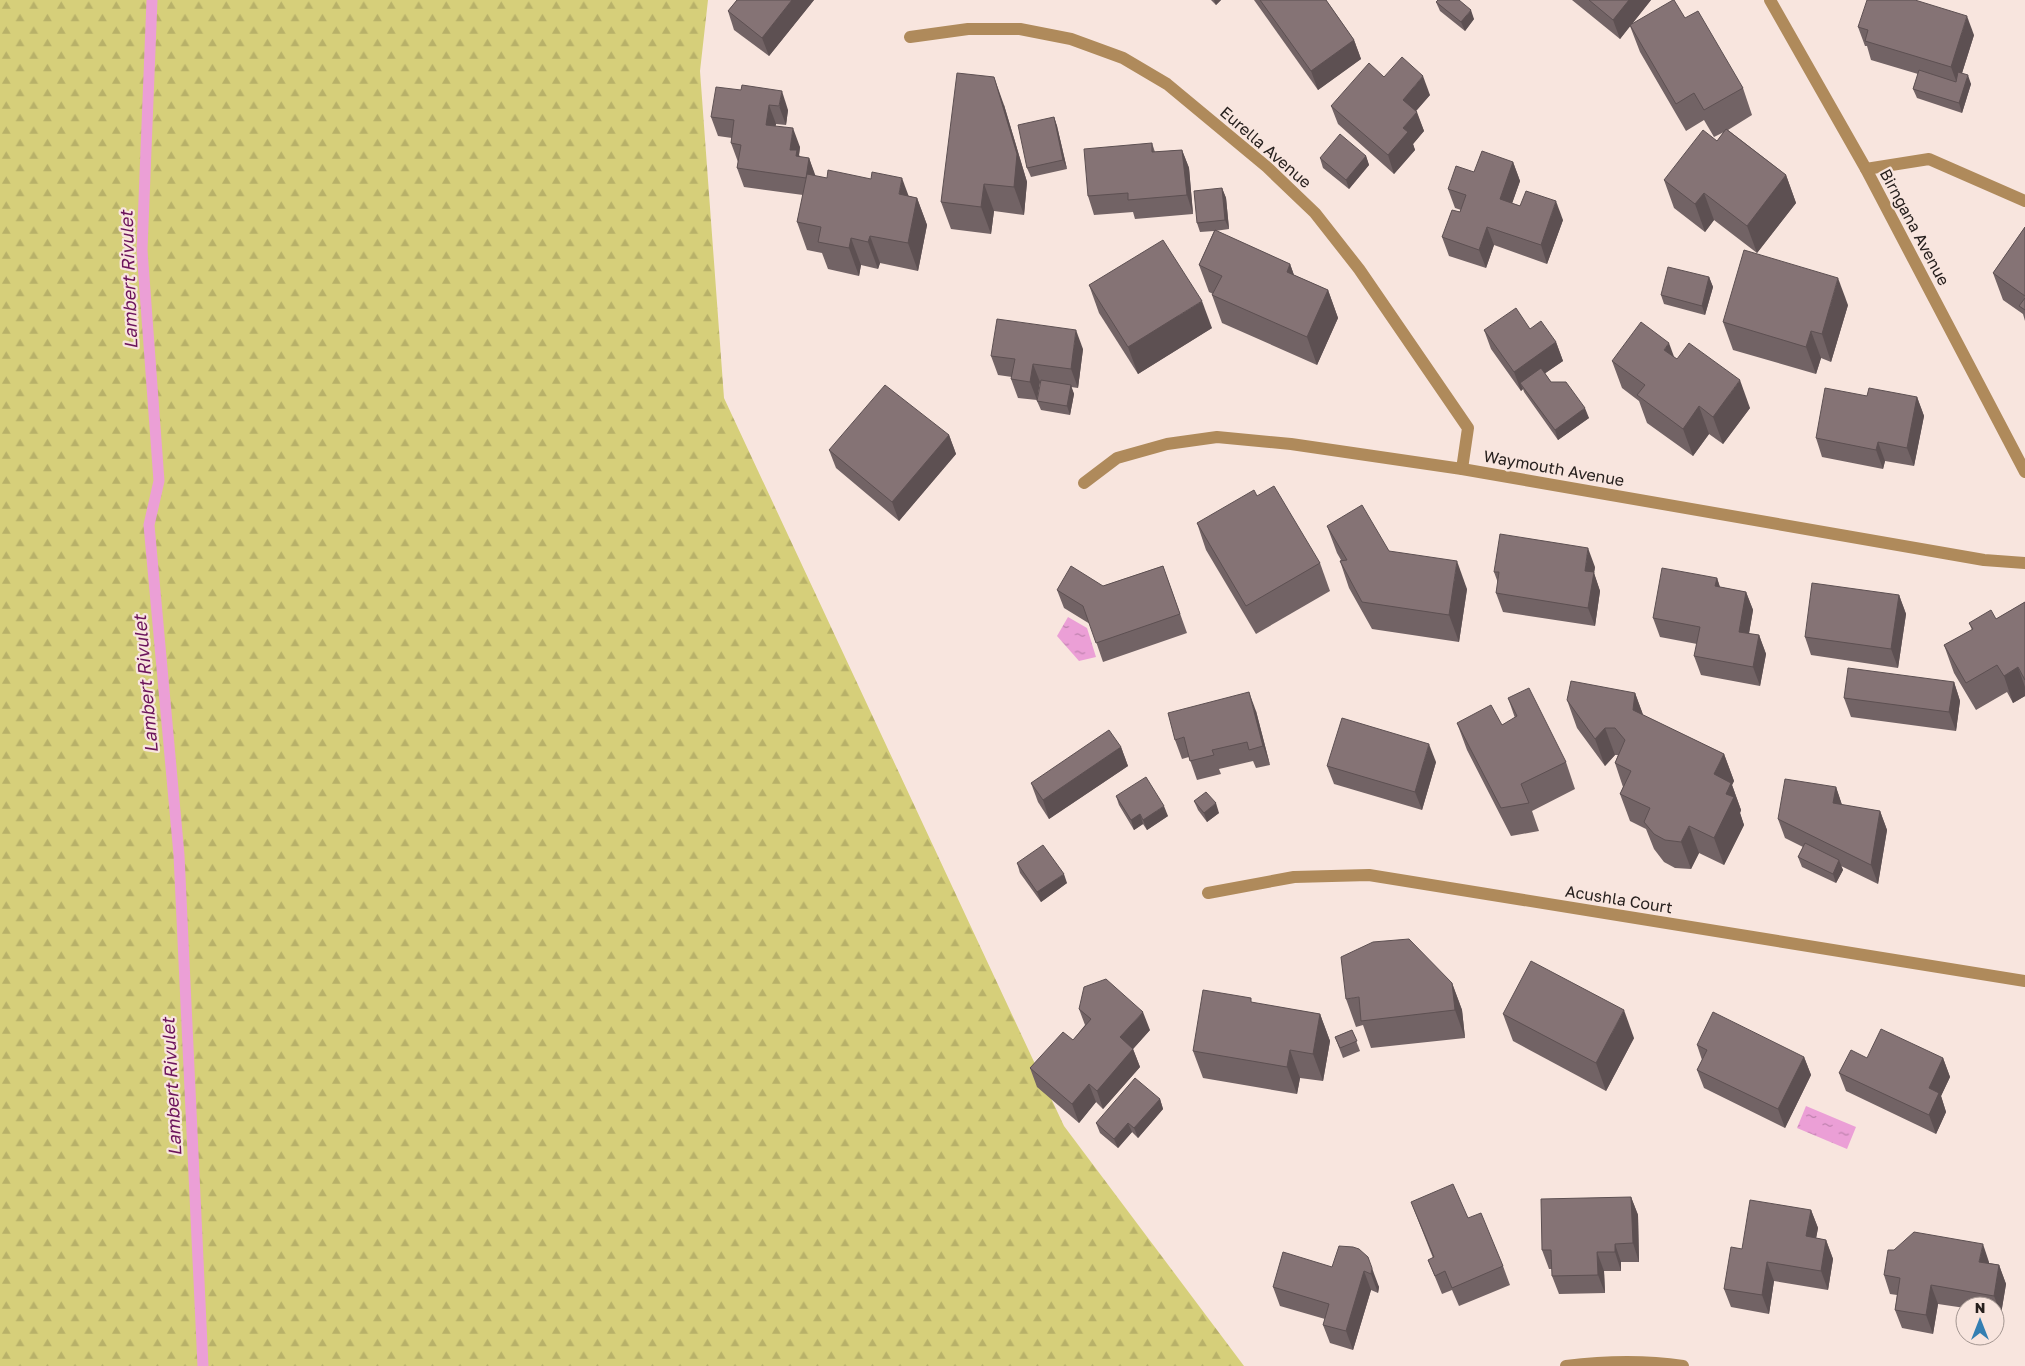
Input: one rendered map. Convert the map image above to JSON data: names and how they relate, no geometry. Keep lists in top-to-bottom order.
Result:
{
  "streets": {
    "street": [
      "Eurella Avenue",
      "Birngana Avenue",
      "Waymouth Avenue",
      "Acushla Court"
    ]
  },
  "crossings": [
    ["Eurella Avenue", "Waymouth Avenue"]
  ],
  "water": ["Lambert Rivulet"],
  "north": "top"
}
